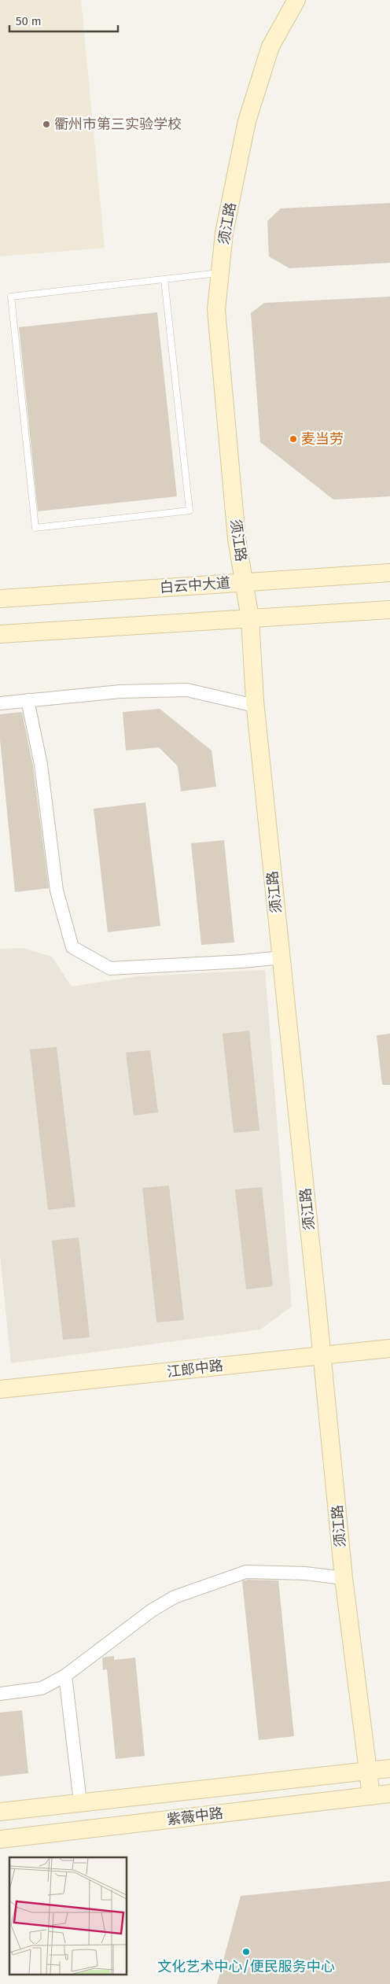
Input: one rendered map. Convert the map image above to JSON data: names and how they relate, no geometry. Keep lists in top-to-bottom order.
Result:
{
  "streets": {
    "street": [
      "须江路",
      "白云中大道",
      "江郎中路",
      "紫薇中路"
    ]
  },
  "crossings": [
    ["须江路", "白云中大道"],
    ["须江路", "江郎中路"],
    ["须江路", "紫薇中路"]
  ],
  "places": ["衢州市第三实验学校", "麦当劳", "文化艺术中心/便民服务中心"],
  "scale_bar": "50 m"
}
